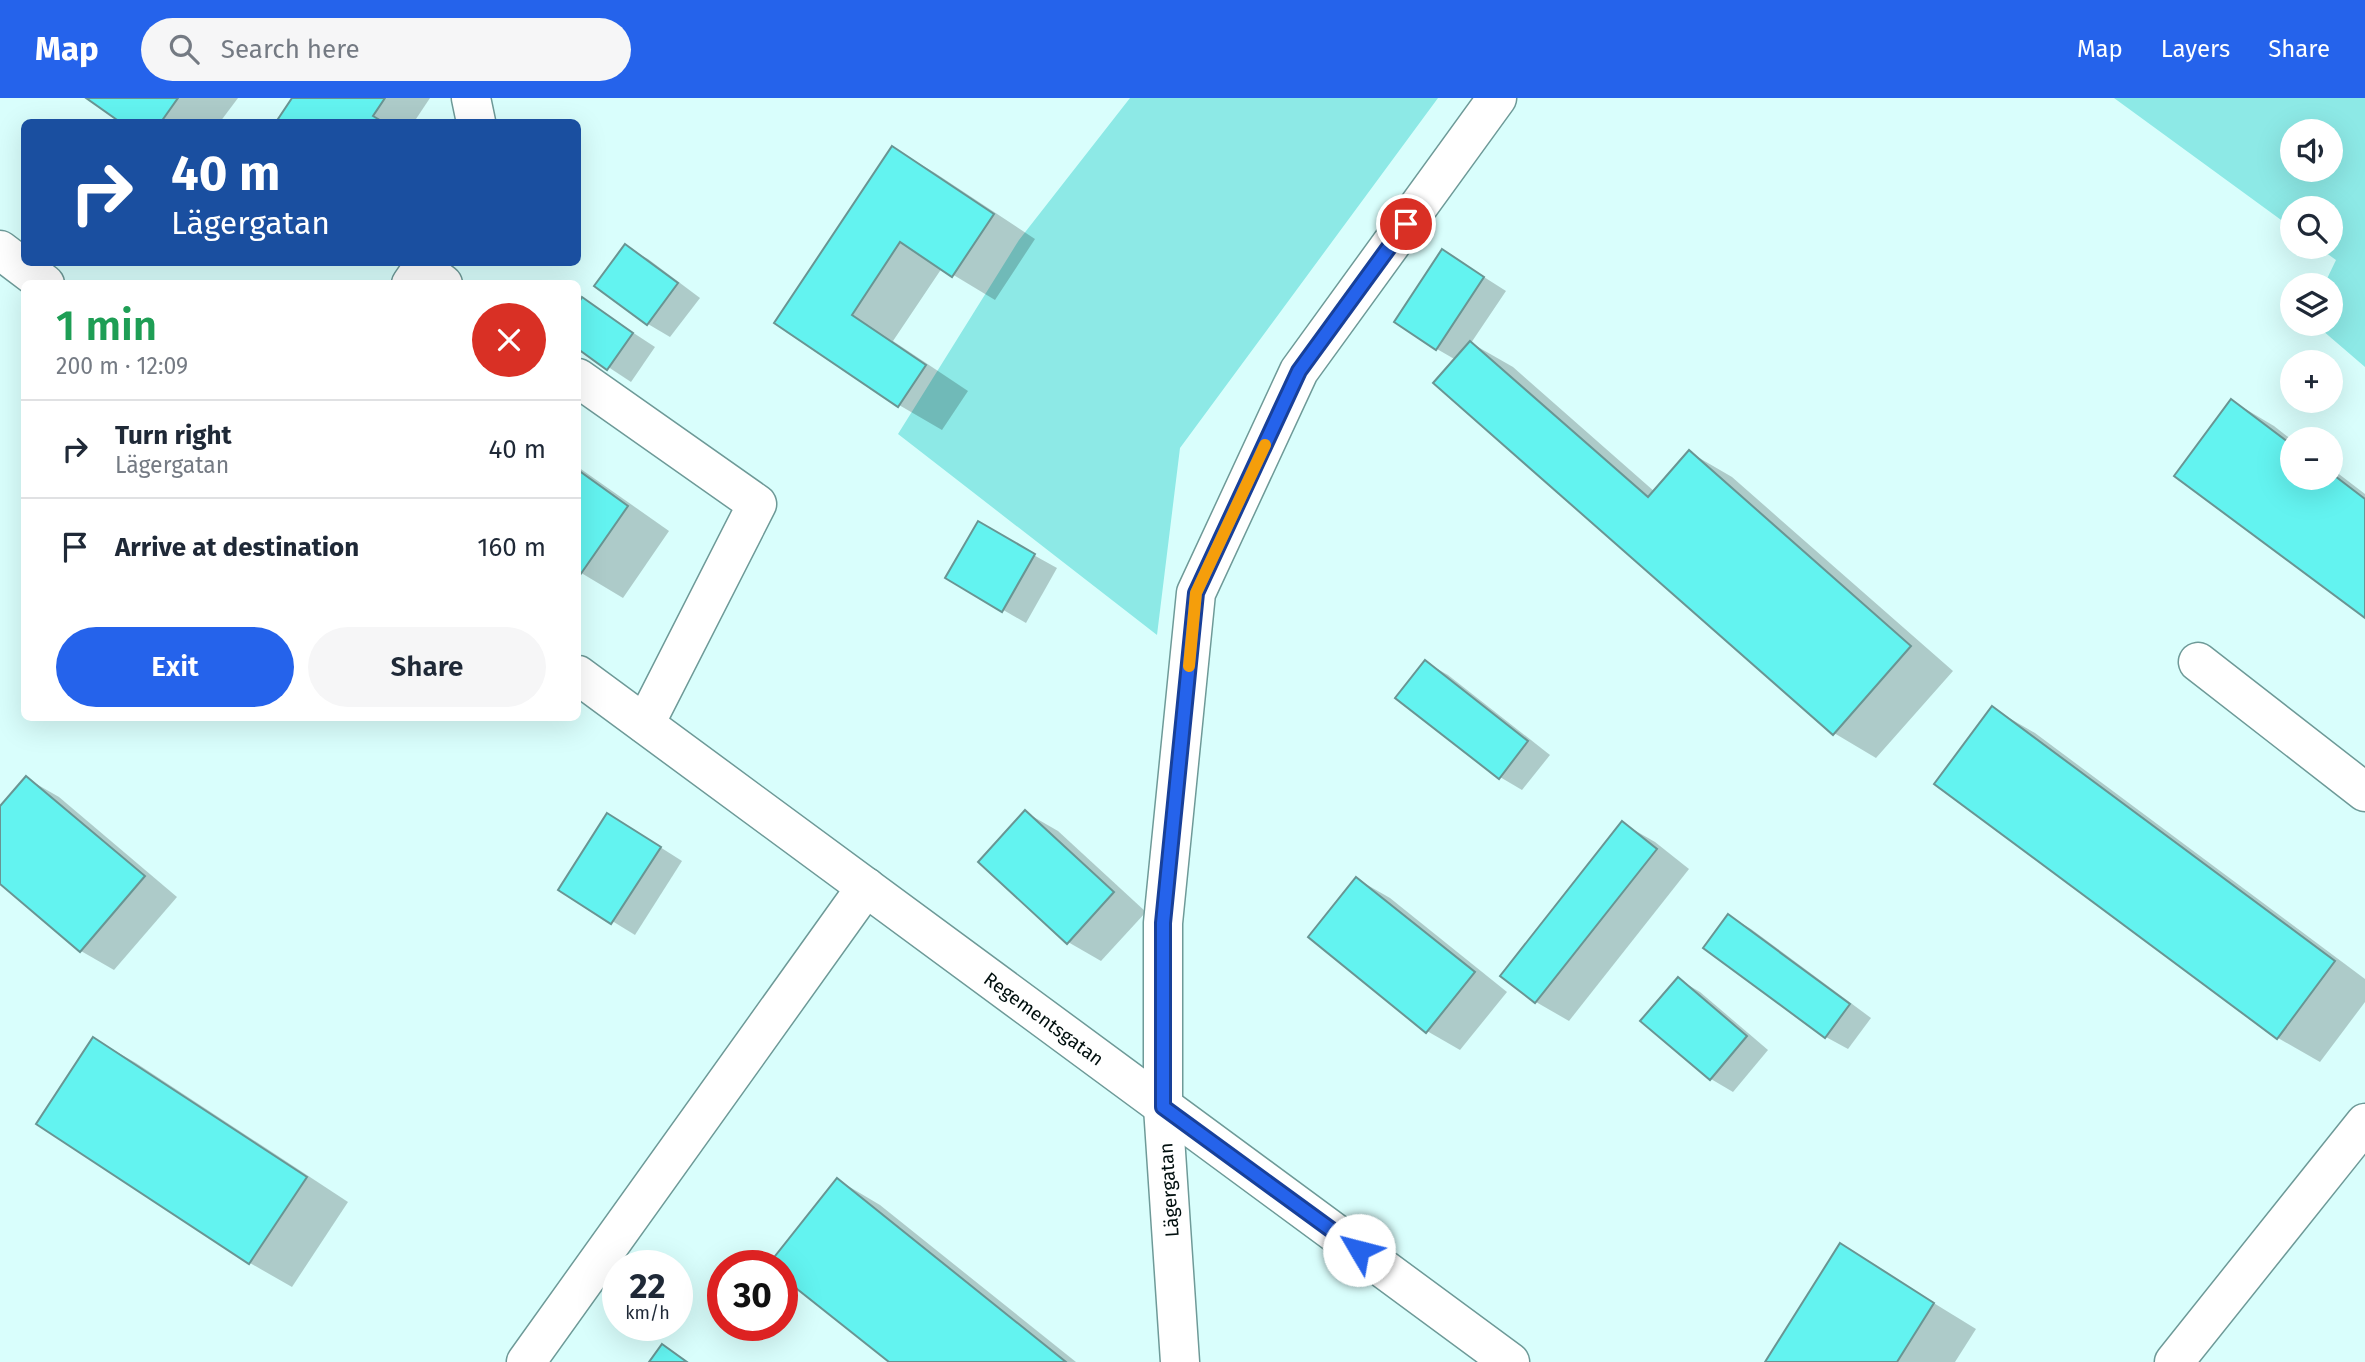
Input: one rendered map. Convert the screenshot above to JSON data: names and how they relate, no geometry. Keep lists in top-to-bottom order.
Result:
{
  "streets": {
    "street": ["Regementsgatan", "Lägergatan"]
  },
  "crossings": [
    ["Regementsgatan", "Lägergatan"]
  ],
  "page": {
    "header": "Map",
    "search": "Search here",
    "nav": ["Map", "Layers", "Share"],
    "map_buttons": ["+", "−"],
    "turn": ["40 m", "Lägergatan"],
    "heading": ["1 min", "200 m · 12:09"],
    "list": [
      {
        "name": "Turn right",
        "note": "Lägergatan",
        "value": "40 m"
      },
      {
        "name": "Arrive at destination",
        "value": "160 m"
      }
    ],
    "buttons": ["Exit", "Share"],
    "speed": "22 km/h",
    "limit": "30"
  }
}
